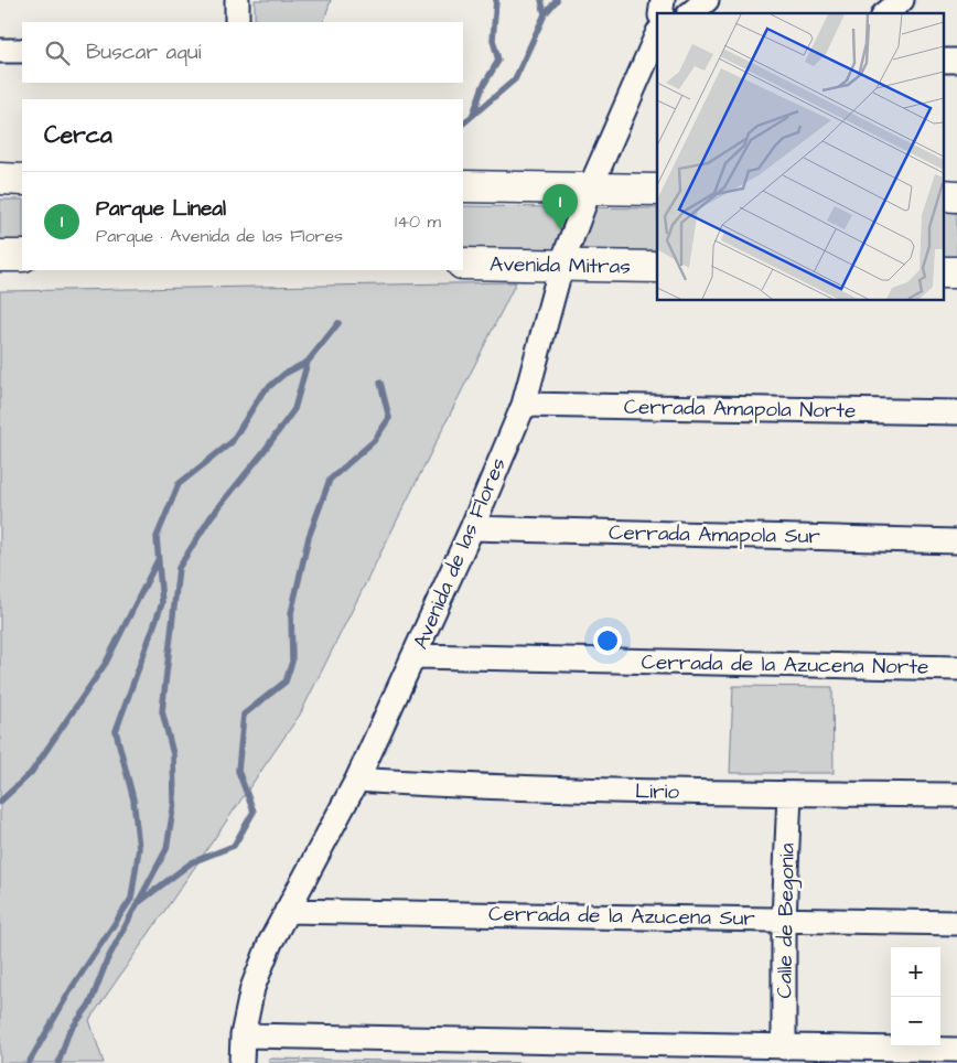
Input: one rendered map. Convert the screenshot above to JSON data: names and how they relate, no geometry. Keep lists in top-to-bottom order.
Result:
{
  "streets": {
    "street": [
      "Avenida Mitras",
      "Cerrada Amapola Norte",
      "Cerrada Amapola Sur",
      "Avenida de las Flores",
      "Cerrada de la Azucena Norte",
      "Lirio",
      "Cerrada de la Azucena Sur",
      "Calle de Begonia"
    ]
  },
  "crossings": [
    ["Avenida Mitras", "Avenida de las Flores"],
    ["Cerrada Amapola Norte", "Avenida de las Flores"],
    ["Cerrada Amapola Sur", "Avenida de las Flores"],
    ["Avenida de las Flores", "Cerrada de la Azucena Norte"],
    ["Avenida de las Flores", "Lirio"],
    ["Avenida de las Flores", "Cerrada de la Azucena Sur"],
    ["Lirio", "Calle de Begonia"],
    ["Cerrada de la Azucena Sur", "Calle de Begonia"]
  ],
  "page": {
    "search": "Buscar aquí",
    "heading": "Cerca",
    "list": [
      {
        "mark": "1",
        "name": "Parque Lineal",
        "note": "Parque · Avenida de las Flores",
        "value": "140 m"
      }
    ],
    "pins": "1",
    "map_buttons": ["+", "−"]
  }
}
